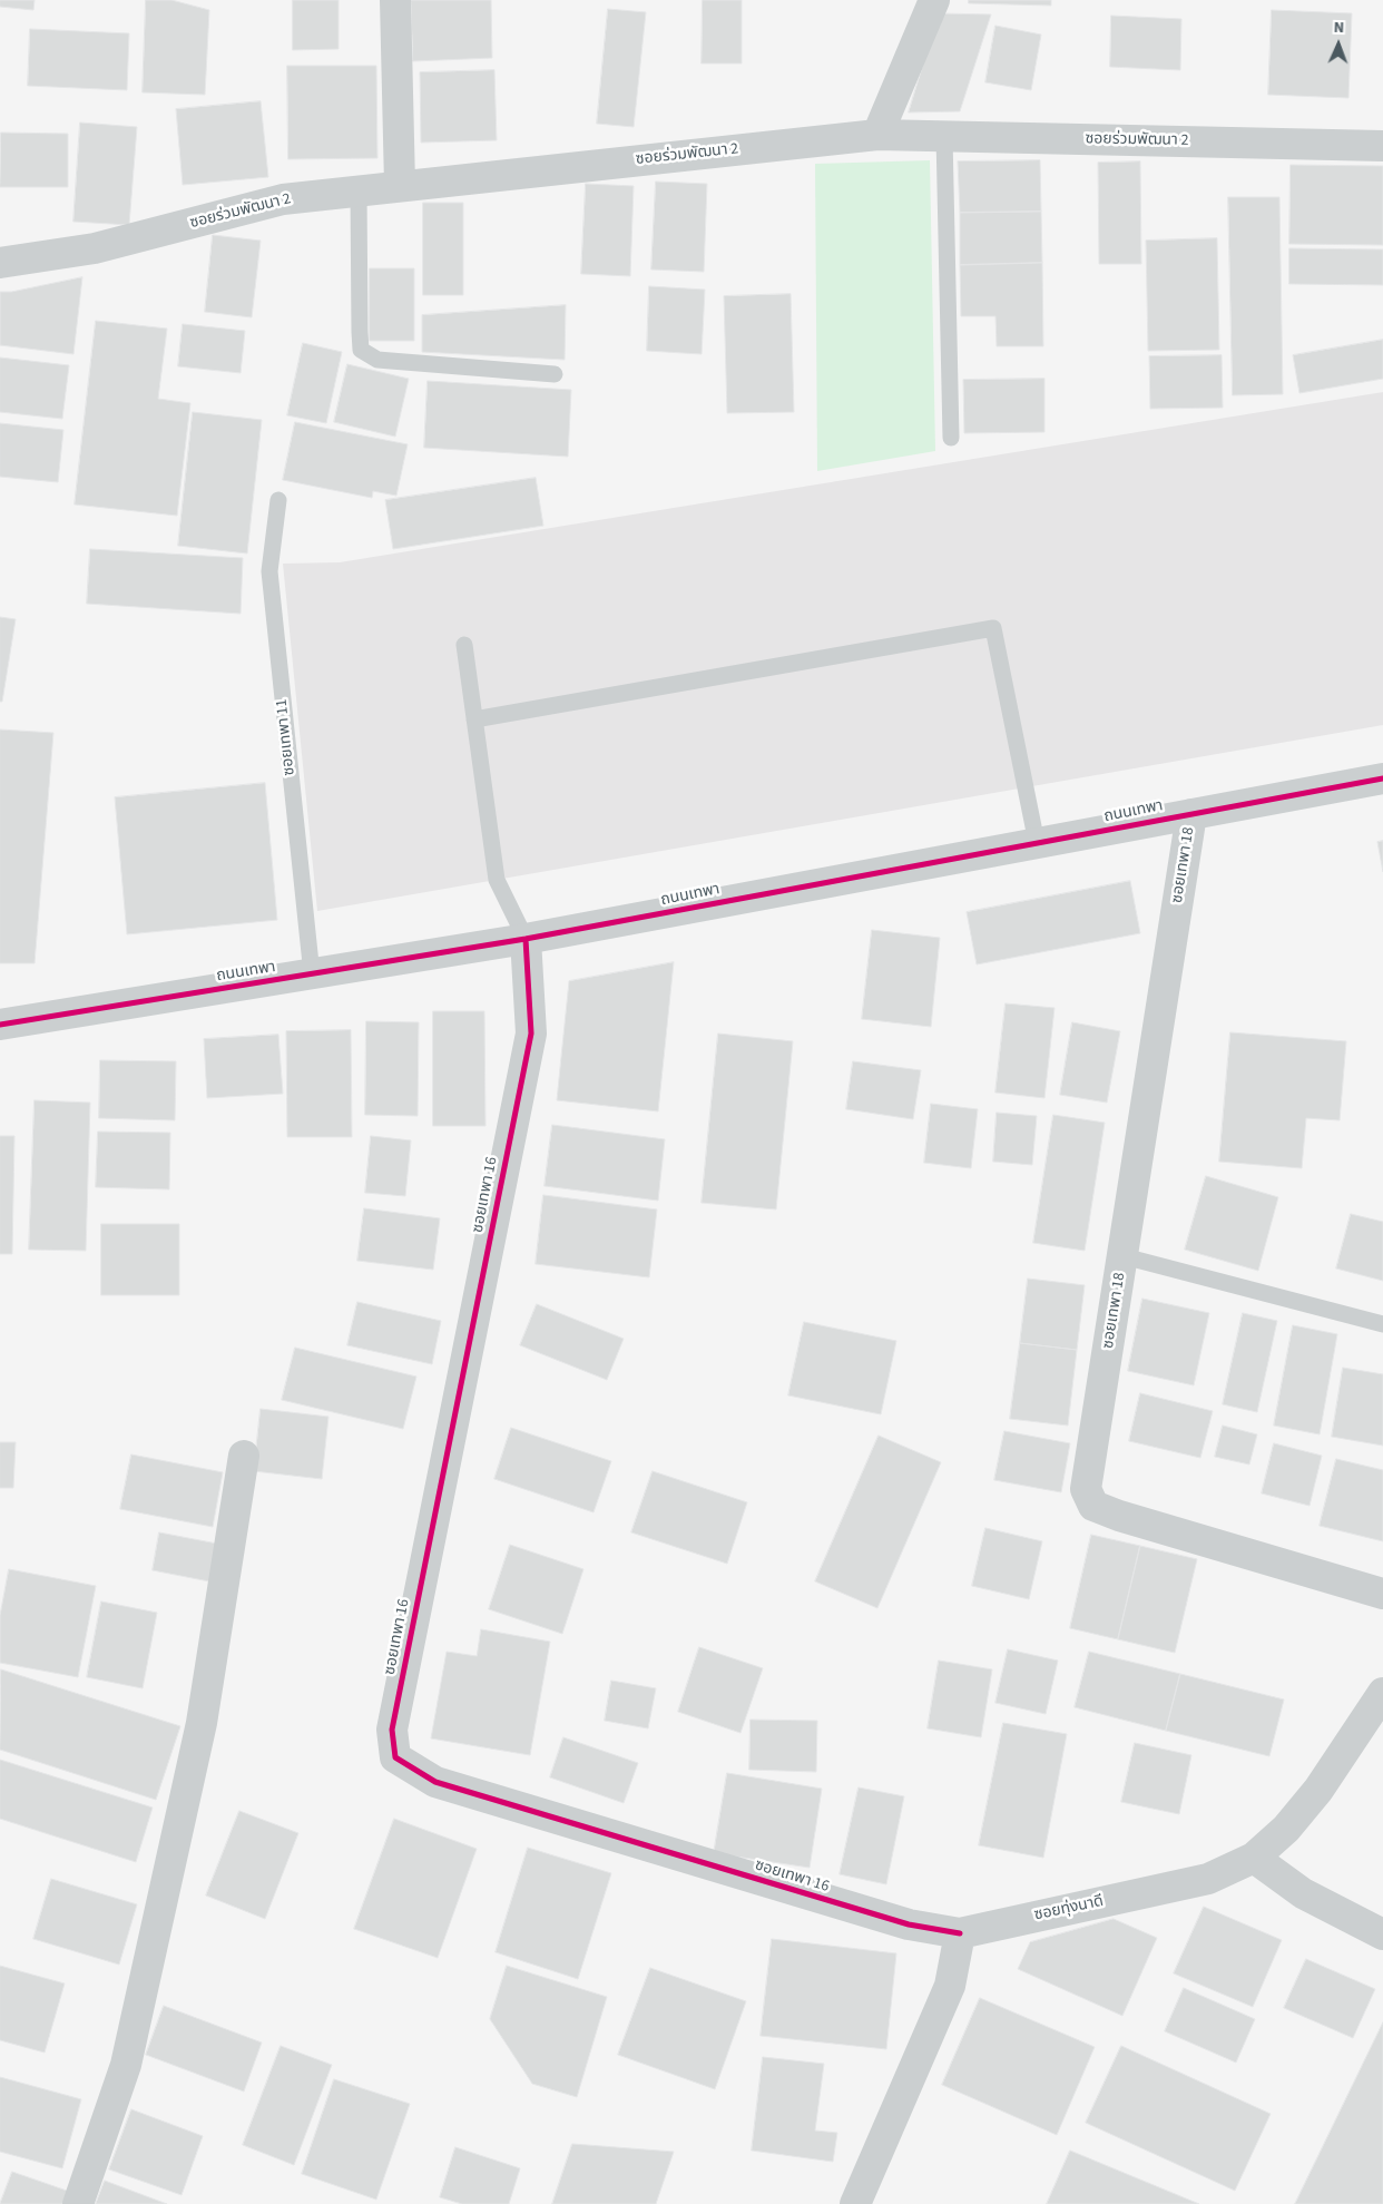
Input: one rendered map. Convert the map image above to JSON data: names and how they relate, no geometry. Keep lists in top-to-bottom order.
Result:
{
  "streets": {
    "street": [
      "ซอยร่วมพัฒนา 2",
      "ถนนเทพา",
      "ซอยเทพา 18",
      "ซอยเทพา 16",
      "ซอยทุ่งนาดี"
    ],
    "lane": ["ซอยเทพา 11"]
  },
  "crossings": [
    ["ซอยเทพา 11", "ถนนเทพา"],
    ["ถนนเทพา", "ซอยเทพา 18"],
    ["ถนนเทพา", "ซอยเทพา 16"],
    ["ซอยเทพา 16", "ซอยทุ่งนาดี"]
  ],
  "north": "top"
}
